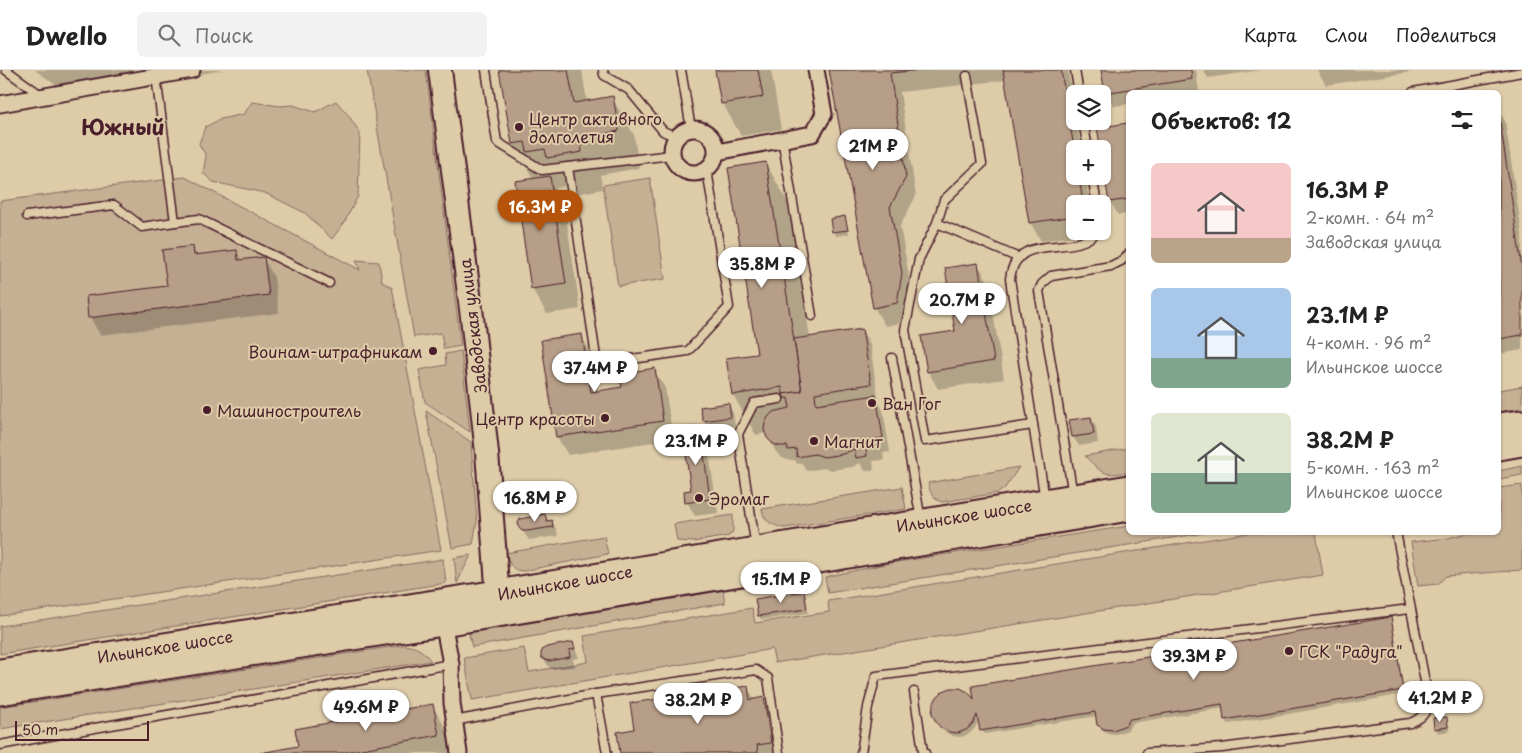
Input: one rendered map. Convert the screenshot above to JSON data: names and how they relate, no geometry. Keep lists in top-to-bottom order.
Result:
{
  "streets": {
    "main road": ["Ильинское шоссе"],
    "street": ["Заводская улица"]
  },
  "crossings": [
    ["Заводская улица", "Ильинское шоссе"]
  ],
  "districts": ["Южный"],
  "places": [
    "Центр активного долголетия",
    "Воинам-штрафникам",
    "Ван Гог",
    "Машиностроитель",
    "Центр красоты",
    "Магнит",
    "Эромаг",
    "ГСК \"Радуга\""
  ],
  "scale_bar": "50 m",
  "page": {
    "header": "Dwello",
    "search": "Поиск",
    "nav": ["Карта", "Слои", "Поделиться"],
    "map_buttons": ["+", "−"],
    "heading": "Объектов: 12",
    "price": [
      "21M ₽",
      "16.3M ₽",
      "35.8M ₽",
      "20.7M ₽",
      "37.4M ₽",
      "23.1M ₽",
      "16.8M ₽",
      "15.1M ₽",
      "39.3M ₽",
      "41.2M ₽",
      "38.2M ₽",
      "49.6M ₽"
    ],
    "list": [
      {
        "name": "16.3M ₽",
        "note": "2-комн. · 64 m² · Заводская улица"
      },
      {
        "name": "23.1M ₽",
        "note": "4-комн. · 96 m² · Ильинское шоссе"
      },
      {
        "name": "38.2M ₽",
        "note": "5-комн. · 163 m² · Ильинское шоссе"
      }
    ],
    "scale": "50 m"
  }
}
